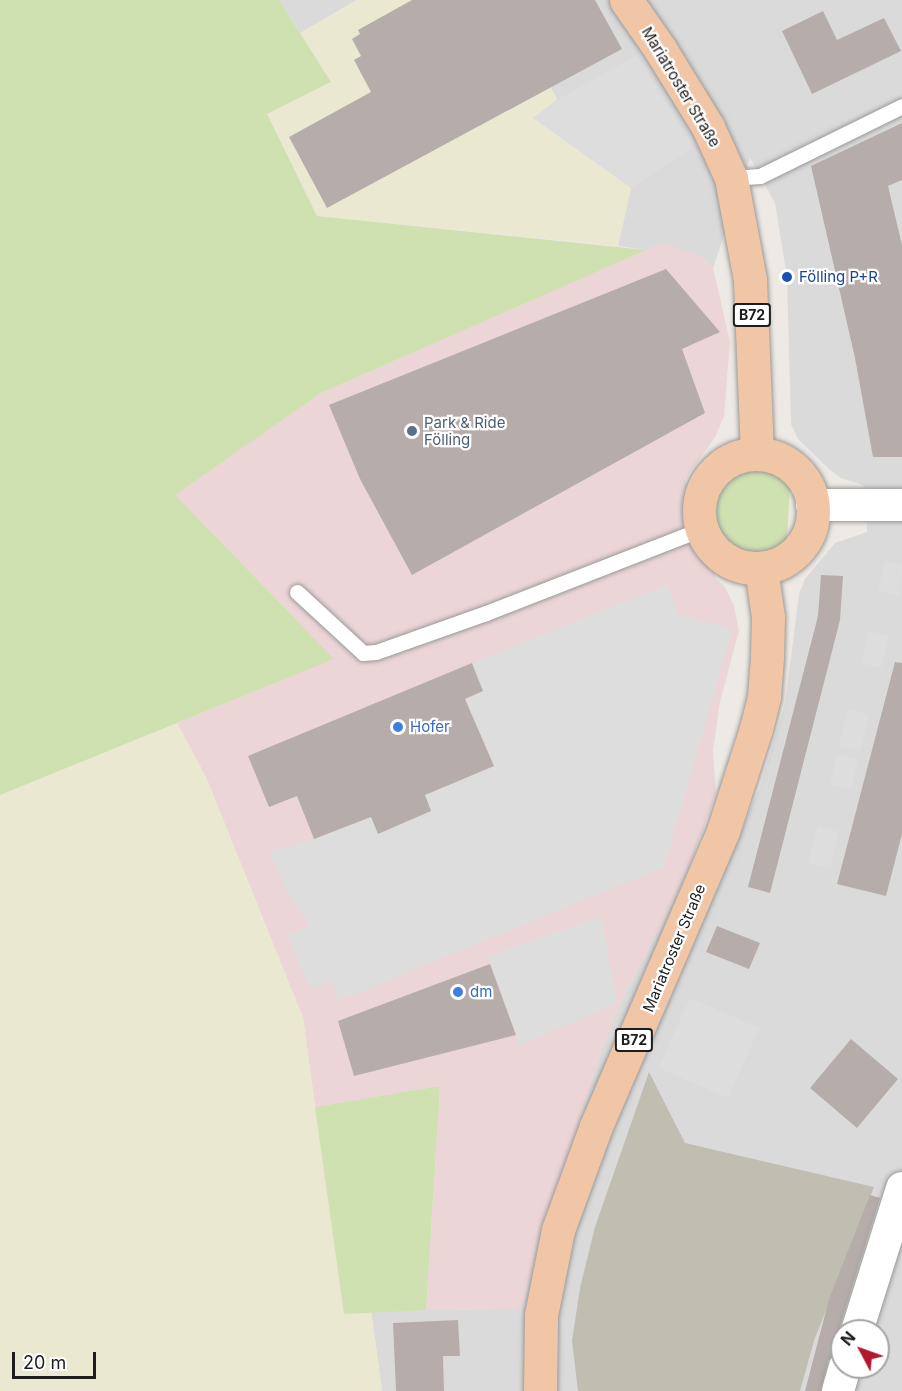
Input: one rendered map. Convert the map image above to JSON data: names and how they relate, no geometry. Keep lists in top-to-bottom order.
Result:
{
  "streets": {
    "main road": ["Mariatroster Straße", "B72"]
  },
  "places": [
    "Fölling P+R",
    "Park & Ride Fölling",
    "Hofer",
    "dm"
  ],
  "scale_bar": "20 m",
  "north": "top left"
}
